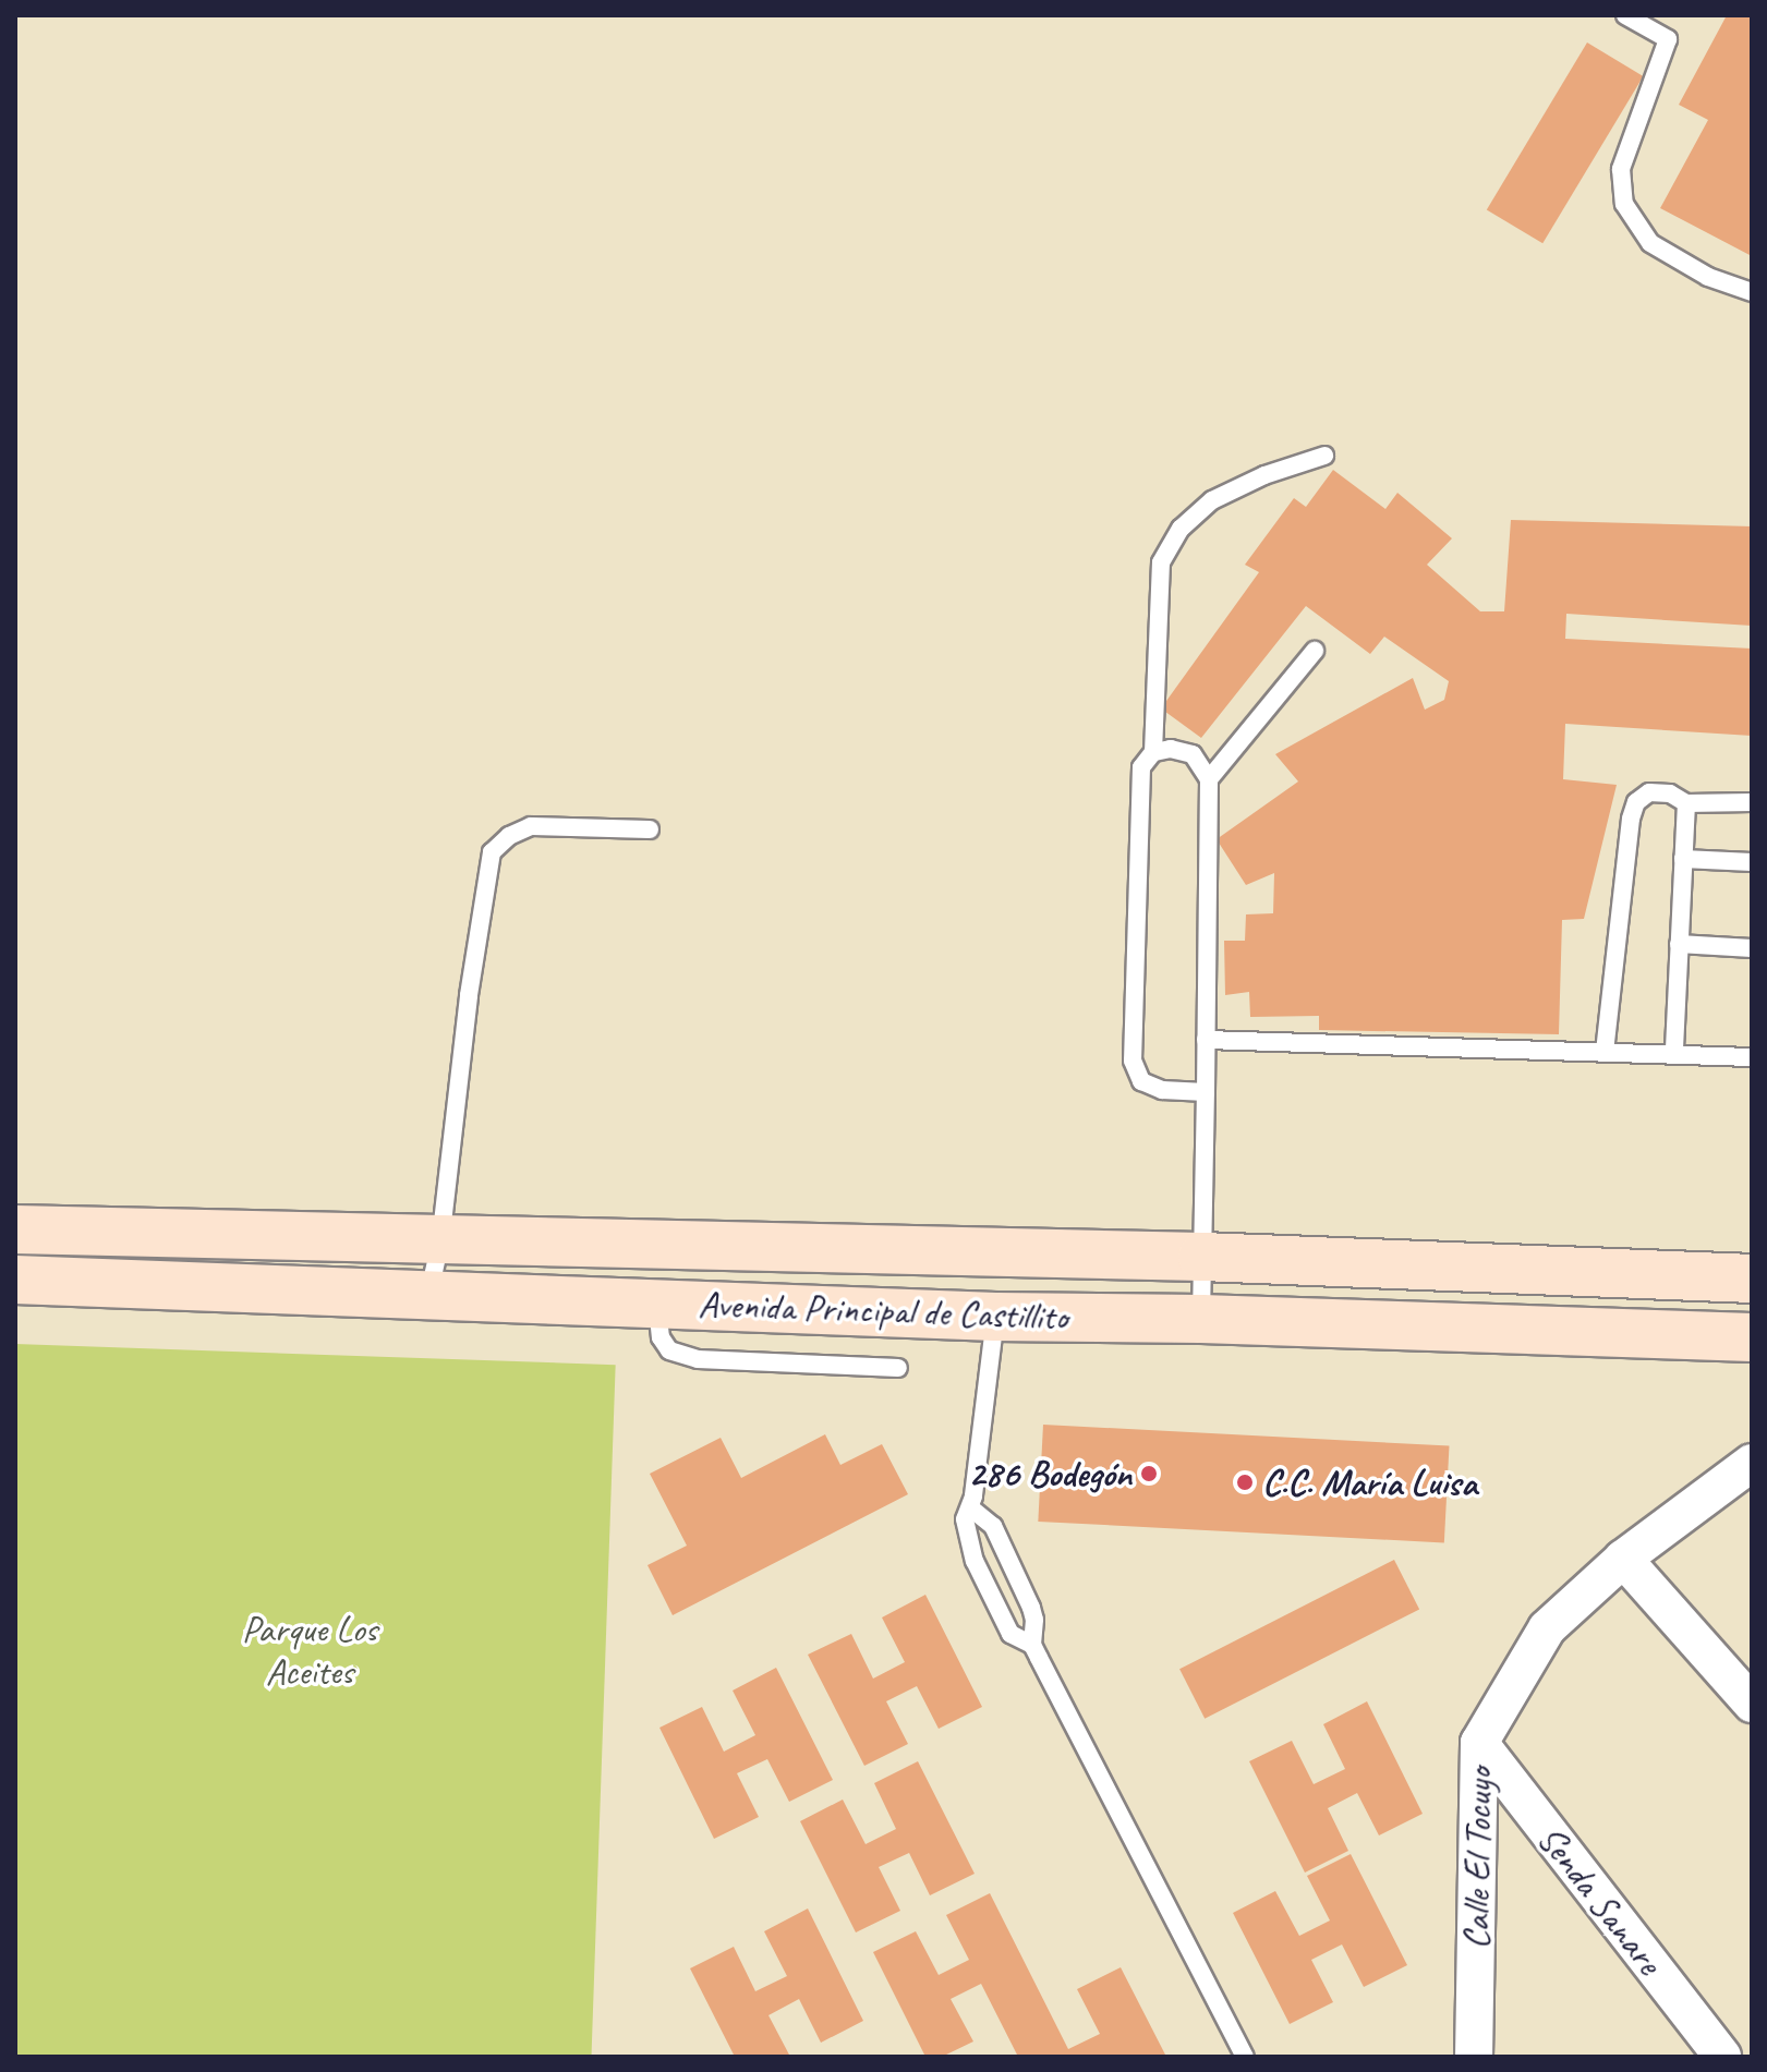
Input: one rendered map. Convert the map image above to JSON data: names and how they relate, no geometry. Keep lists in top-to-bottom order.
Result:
{
  "streets": {
    "main road": ["Avenida Principal de Castillito"],
    "street": ["Calle El Tocuyo", "Senda Sanare"]
  },
  "crossings": [
    ["Calle El Tocuyo", "Senda Sanare"]
  ],
  "parks": ["Parque Los Aceites"],
  "places": ["286 Bodegón", "C.C. María Luisa"]
}
